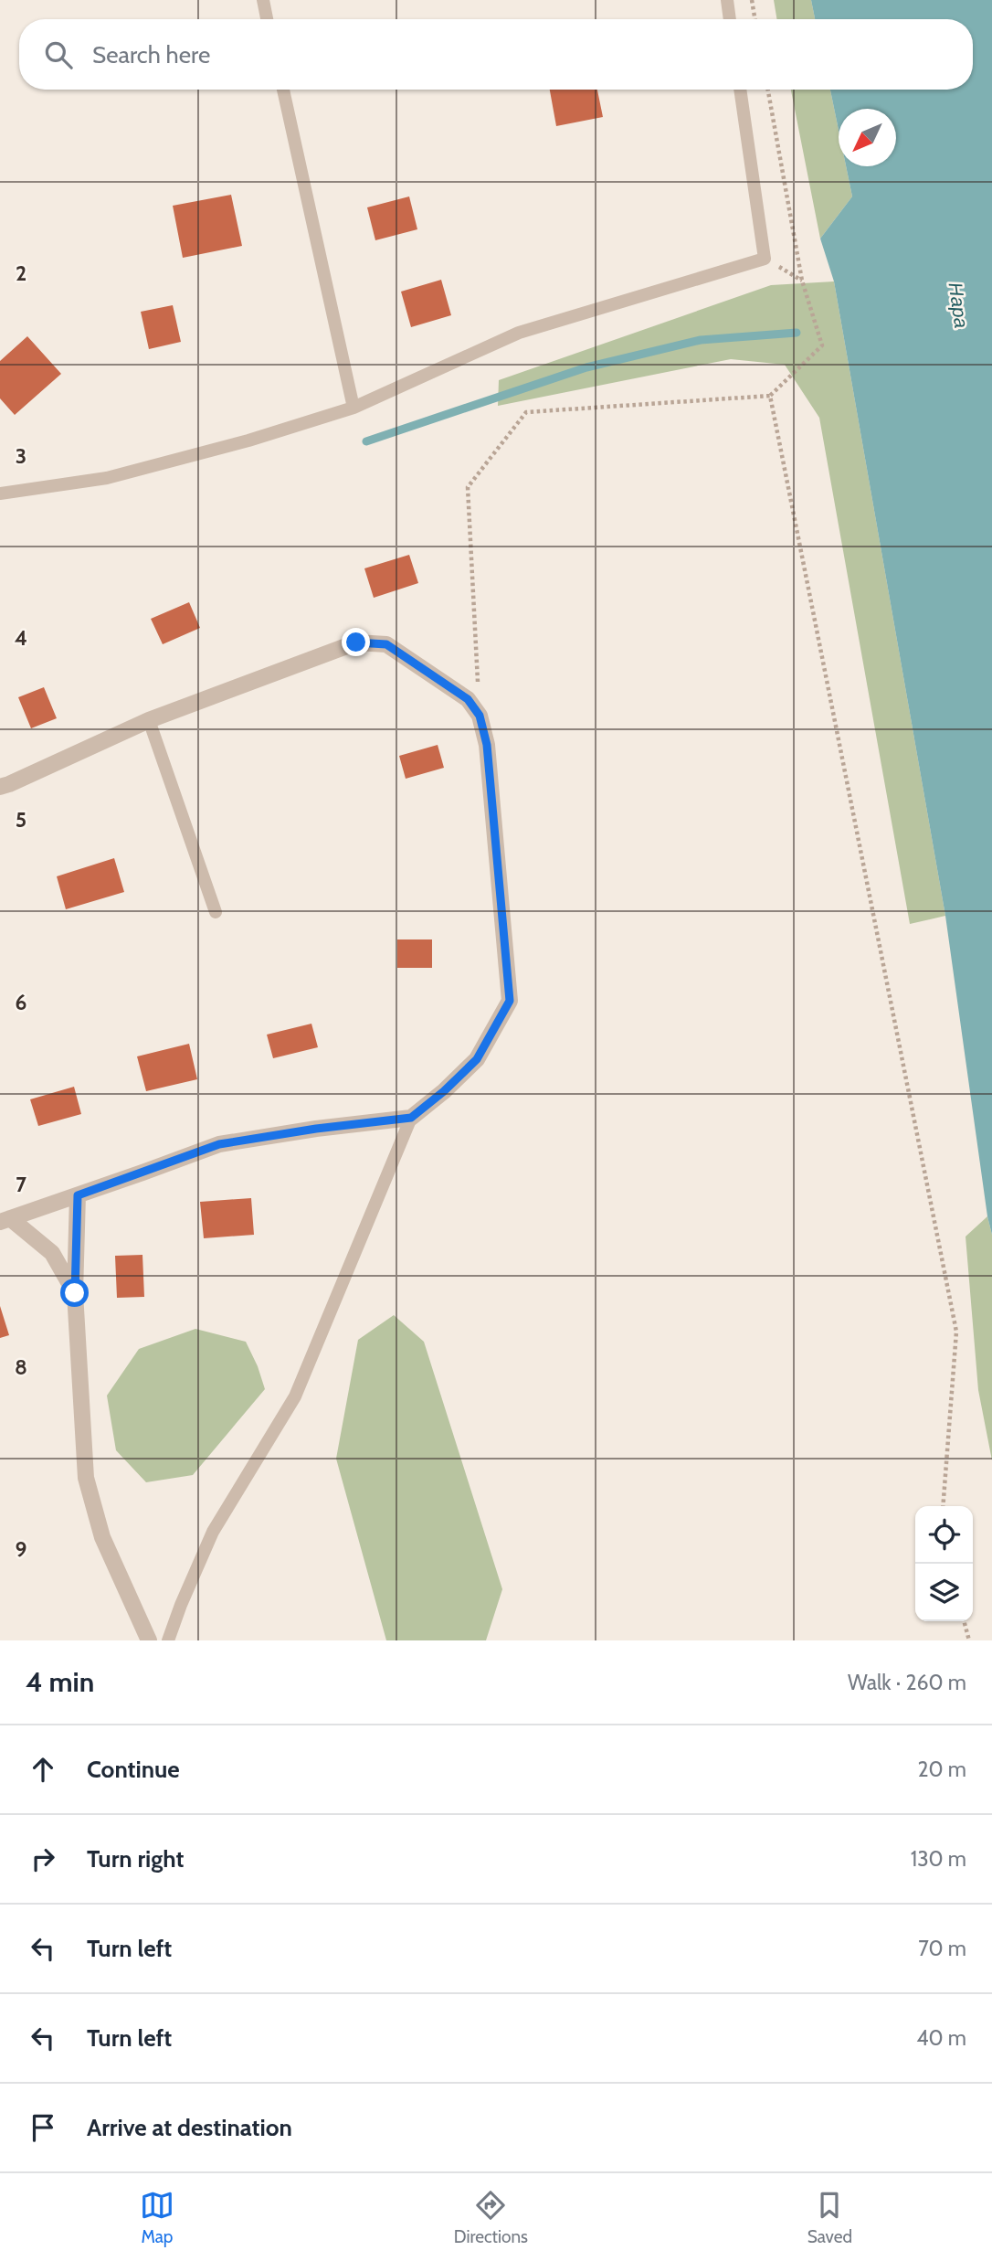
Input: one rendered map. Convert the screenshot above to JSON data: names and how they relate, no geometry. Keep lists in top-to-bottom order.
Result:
{
  "water": ["Нара"],
  "north": "bottom left",
  "page": {
    "search": "Search here",
    "heading": ["4 min", "Walk · 260 m"],
    "list": [
      ["Continue", "20 m"],
      ["Turn right", "130 m"],
      ["Turn left", "70 m"],
      ["Turn left", "40 m"],
      "Arrive at destination"
    ],
    "nav": ["Map", "Directions", "Saved"]
  },
  "grid": {
    "rows": [
      "2",
      "3",
      "4",
      "5",
      "6",
      "7",
      "8",
      "9"
    ]
  }
}
